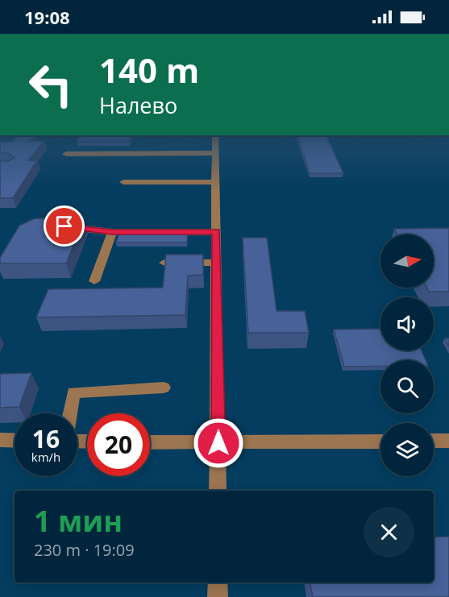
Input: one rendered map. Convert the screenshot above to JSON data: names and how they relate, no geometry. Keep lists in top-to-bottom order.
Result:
{
  "north": "right",
  "page": {
    "status": "19:08",
    "turn": ["140 m", "Налево"],
    "speed": "16 km/h",
    "limit": "20",
    "heading": ["1 мин", "230 m · 19:09"]
  }
}
